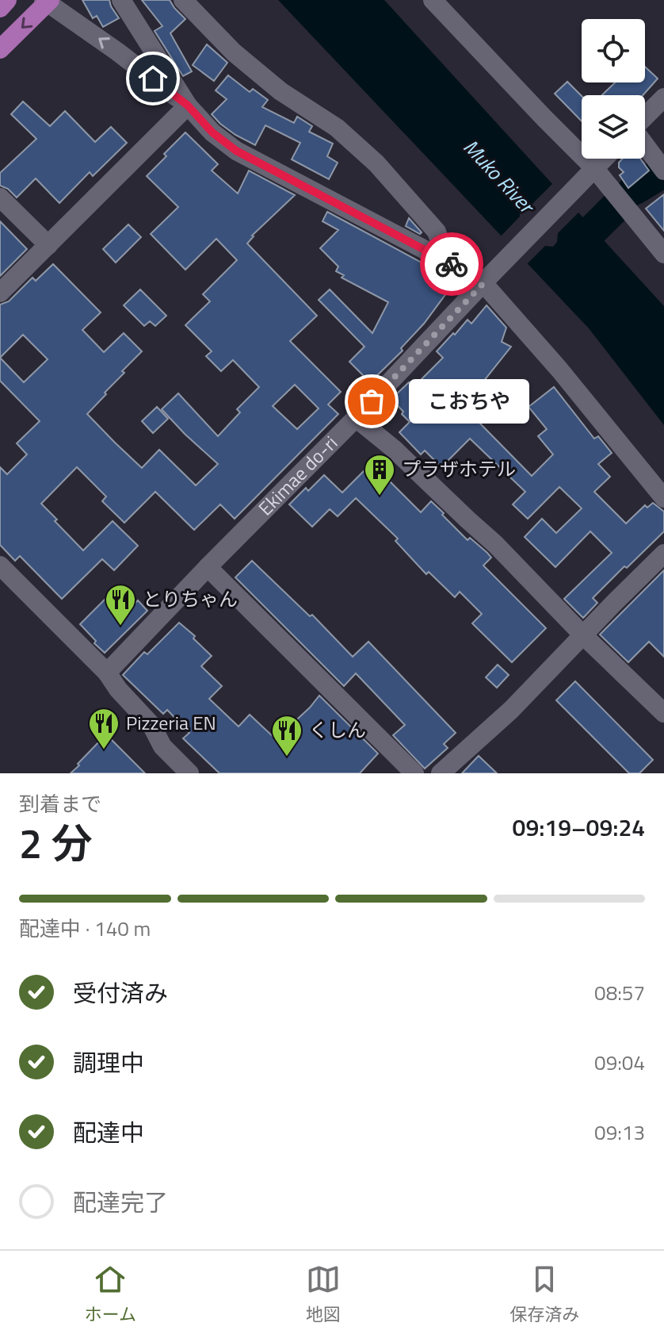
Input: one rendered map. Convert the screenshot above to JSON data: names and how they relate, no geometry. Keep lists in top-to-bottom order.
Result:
{
  "streets": {
    "street": ["Ekimae do-ri"]
  },
  "water": ["Muko River"],
  "places": {
    "other": ["こおちや"],
    "building": ["プラザホテル"],
    "restaurant": ["とりちゃん", "Pizzeria EN", "くしん"]
  },
  "page": {
    "bubble": "こおちや",
    "heading": ["2 分", "到着まで", "09:19–09:24"],
    "bar": "配達中 · 140 m",
    "list": [
      ["受付済み", "08:57"],
      ["調理中", "09:04"],
      ["配達中", "09:13"],
      "配達完了"
    ],
    "tabs": ["ホーム", "地図", "保存済み"]
  }
}
